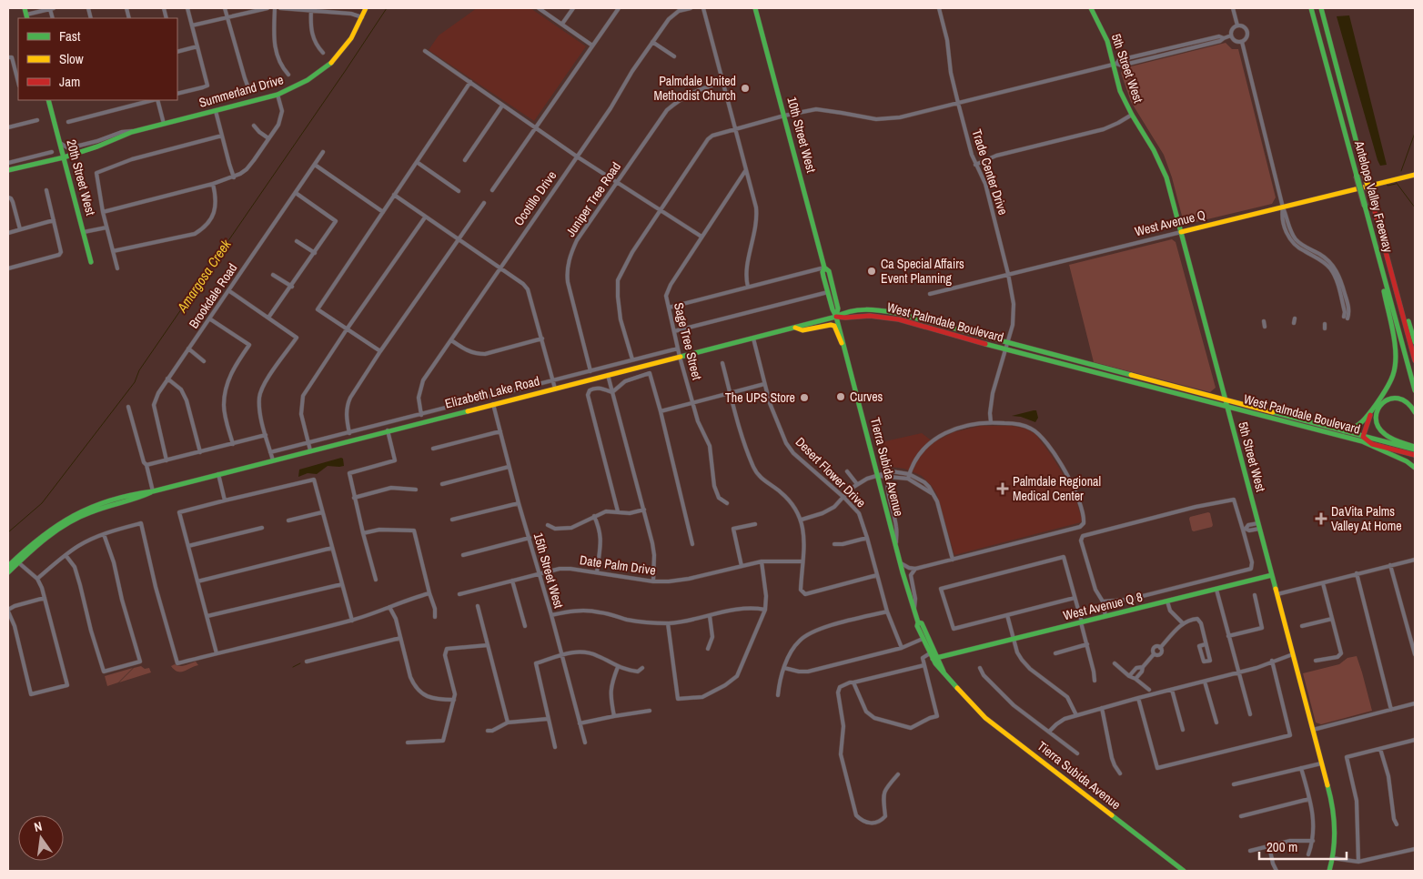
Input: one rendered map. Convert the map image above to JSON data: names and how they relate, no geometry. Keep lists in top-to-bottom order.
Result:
{
  "streets": {
    "main road": [
      "5th Street West",
      "Summerland Drive",
      "10th Street West",
      "20th Street West",
      "Antelope Valley Freeway",
      "West Avenue Q",
      "West Palmdale Boulevard",
      "Elizabeth Lake Road",
      "Tierra Subida Avenue",
      "West Avenue Q 8"
    ],
    "street": [
      "Trade Center Drive",
      "Ocotillo Drive",
      "Juniper Tree Road",
      "Brookdale Road",
      "Sage Tree Street",
      "Desert Flower Drive",
      "Date Palm Drive",
      "15th Street West"
    ]
  },
  "crossings": [
    ["5th Street West", "West Avenue Q"],
    ["5th Street West", "West Palmdale Boulevard"],
    ["5th Street West", "West Avenue Q 8"],
    ["Summerland Drive", "20th Street West"],
    ["10th Street West", "West Palmdale Boulevard"],
    ["10th Street West", "Elizabeth Lake Road"],
    ["10th Street West", "Tierra Subida Avenue"],
    ["Trade Center Drive", "West Avenue Q"],
    ["Trade Center Drive", "West Palmdale Boulevard"],
    ["West Palmdale Boulevard", "Elizabeth Lake Road"],
    ["West Palmdale Boulevard", "Tierra Subida Avenue"],
    ["Sage Tree Street", "Elizabeth Lake Road"],
    ["Elizabeth Lake Road", "Tierra Subida Avenue"],
    ["Elizabeth Lake Road", "Desert Flower Drive"],
    ["Elizabeth Lake Road", "15th Street West"],
    ["Tierra Subida Avenue", "West Avenue Q 8"],
    ["Date Palm Drive", "15th Street West"]
  ],
  "water": ["Amargosa Creek"],
  "places": {
    "other": [
      "Palmdale United Methodist Church",
      "Ca Special Affairs Event Planning",
      "Curves",
      "The UPS Store"
    ],
    "health": ["Palmdale Regional Medical Center", "DaVita Palms Valley At Home"]
  },
  "legend": ["Fast", "Slow", "Jam"],
  "scale_bar": "200 m",
  "north": "top"
}
